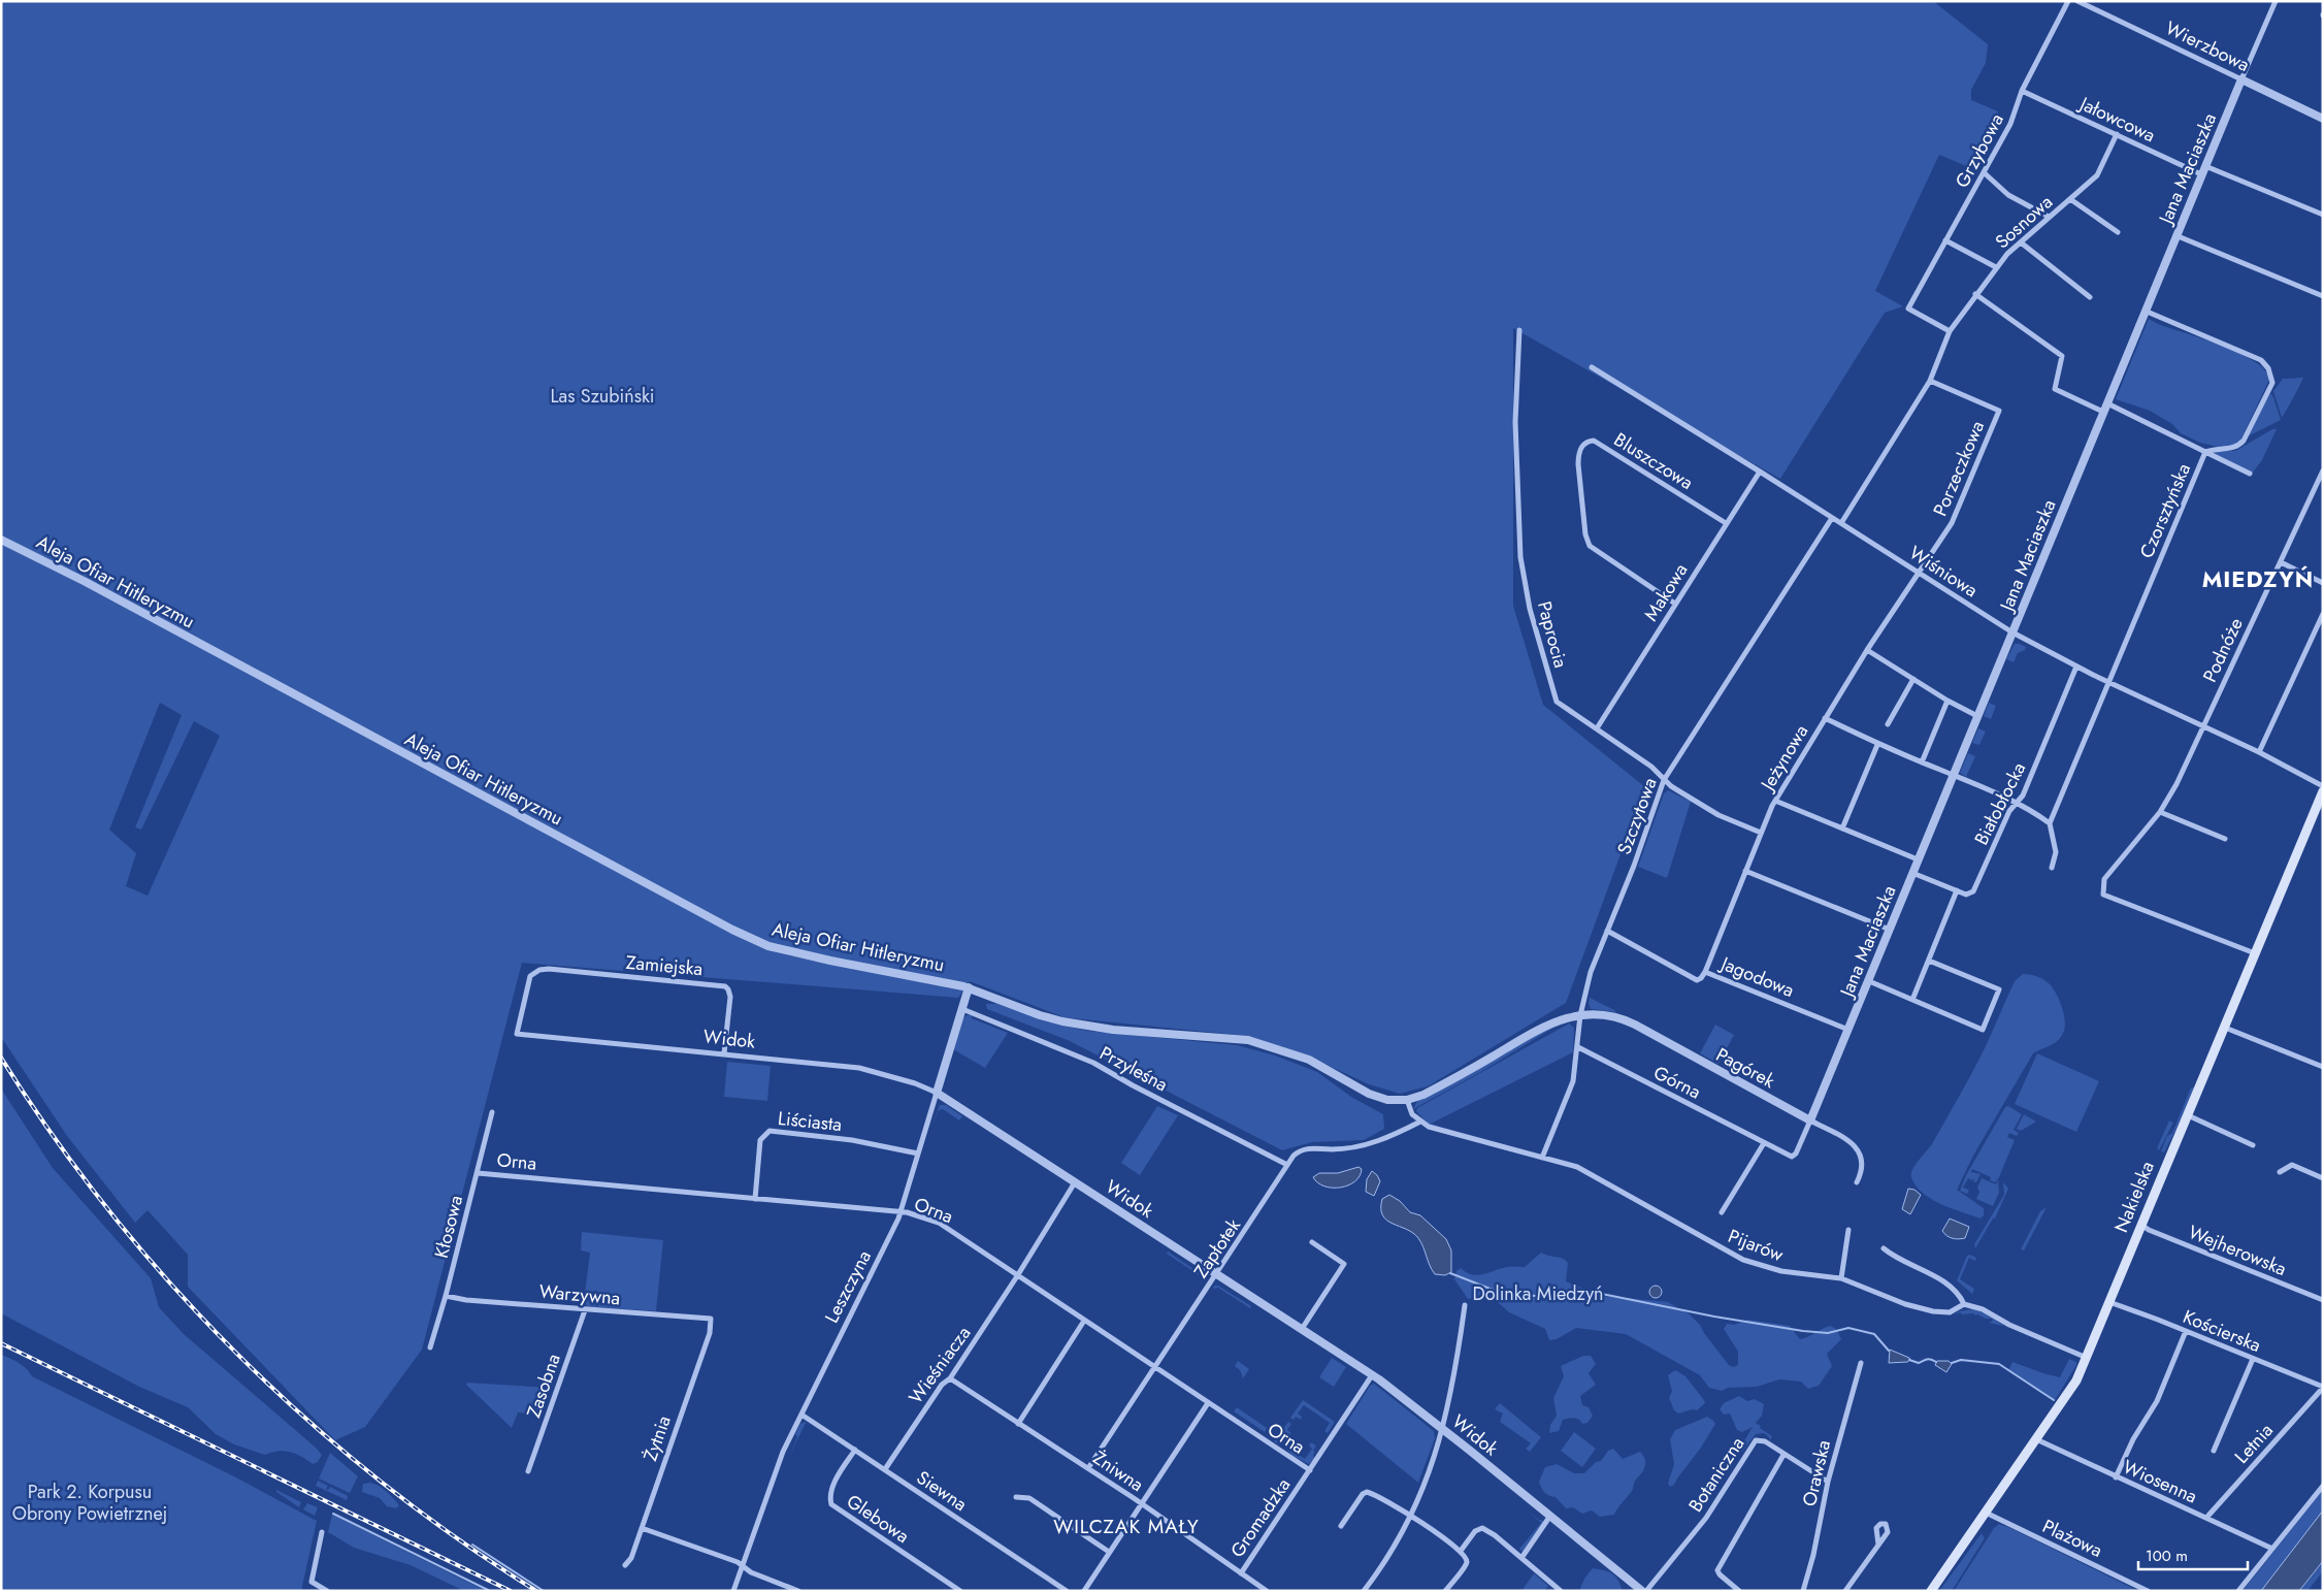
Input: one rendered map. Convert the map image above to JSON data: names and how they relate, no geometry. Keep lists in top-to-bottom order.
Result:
{
  "streets": {
    "main road": ["Nakielska"],
    "street": [
      "Wierzbowa",
      "Jałowcowa",
      "Grzybowa",
      "Jana Maciaszka",
      "Sosnowa",
      "Bluszczowa",
      "Porzeczkowa",
      "Czorsztyńska",
      "Wiśniowa",
      "Aleja Ofiar Hitleryzmu",
      "Makowa",
      "Paprocia",
      "Podnóże",
      "Jeżynowa",
      "Białobłocka",
      "Szczytowa",
      "Zamiejska",
      "Jagodowa",
      "Widok",
      "Pagórek",
      "Przyleśna",
      "Górna",
      "Liściasta",
      "Orna",
      "Kłosowa",
      "Pijarów",
      "Zapłotek",
      "Wejherowska",
      "Leszczyna",
      "Warzywna",
      "Kościerska",
      "Wieśniacza",
      "Zasobna",
      "Żytnia",
      "Letnia",
      "Żniwna",
      "Orawska",
      "Botaniczna",
      "Wiosenna",
      "Siewna",
      "Gromadzka",
      "Glebowa",
      "Plażowa"
    ]
  },
  "crossings": [
    ["Wierzbowa", "Jana Maciaszka"],
    ["Jałowcowa", "Grzybowa"],
    ["Jałowcowa", "Jana Maciaszka"],
    ["Jałowcowa", "Sosnowa"],
    ["Grzybowa", "Sosnowa"],
    ["Jana Maciaszka", "Czorsztyńska"],
    ["Jana Maciaszka", "Wiśniowa"],
    ["Jana Maciaszka", "Jagodowa"],
    ["Jana Maciaszka", "Pagórek"],
    ["Jana Maciaszka", "Górna"],
    ["Bluszczowa", "Makowa"],
    ["Porzeczkowa", "Wiśniowa"],
    ["Porzeczkowa", "Jeżynowa"],
    ["Czorsztyńska", "Wiśniowa"],
    ["Wiśniowa", "Makowa"],
    ["Wiśniowa", "Podnóże"],
    ["Wiśniowa", "Jeżynowa"],
    ["Wiśniowa", "Białobłocka"],
    ["Wiśniowa", "Szczytowa"],
    ["Aleja Ofiar Hitleryzmu", "Szczytowa"],
    ["Aleja Ofiar Hitleryzmu", "Pagórek"],
    ["Aleja Ofiar Hitleryzmu", "Leszczyna"],
    ["Makowa", "Paprocia"],
    ["Paprocia", "Jeżynowa"],
    ["Paprocia", "Szczytowa"],
    ["Podnóże", "Nakielska"],
    ["Jeżynowa", "Jagodowa"],
    ["Szczytowa", "Jagodowa"],
    ["Szczytowa", "Pagórek"],
    ["Szczytowa", "Górna"],
    ["Szczytowa", "Pijarów"],
    ["Zamiejska", "Widok"],
    ["Widok", "Zapłotek"],
    ["Widok", "Leszczyna"],
    ["Widok", "Wieśniacza"],
    ["Widok", "Gromadzka"],
    ["Pagórek", "Górna"],
    ["Przyleśna", "Zapłotek"],
    ["Przyleśna", "Leszczyna"],
    ["Liściasta", "Orna"],
    ["Liściasta", "Leszczyna"],
    ["Orna", "Kłosowa"],
    ["Orna", "Zapłotek"],
    ["Orna", "Leszczyna"],
    ["Orna", "Wieśniacza"],
    ["Orna", "Gromadzka"],
    ["Nakielska", "Wejherowska"],
    ["Nakielska", "Kościerska"],
    ["Nakielska", "Wiosenna"],
    ["Nakielska", "Plażowa"],
    ["Kłosowa", "Warzywna"],
    ["Pijarów", "Zapłotek"],
    ["Zapłotek", "Żniwna"],
    ["Leszczyna", "Siewna"],
    ["Warzywna", "Zasobna"],
    ["Warzywna", "Żytnia"],
    ["Kościerska", "Letnia"],
    ["Wieśniacza", "Żniwna"],
    ["Wieśniacza", "Siewna"],
    ["Letnia", "Wiosenna"],
    ["Żniwna", "Gromadzka"],
    ["Orawska", "Botaniczna"],
    ["Siewna", "Glebowa"]
  ],
  "districts": ["MIEDZYŃ", "WILCZAK MAŁY"],
  "parks": ["Las Szubiński", "Dolinka Miedzyń", "Park 2. Korpusu Obrony Powietrznej"],
  "scale_bar": "100 m"
}
